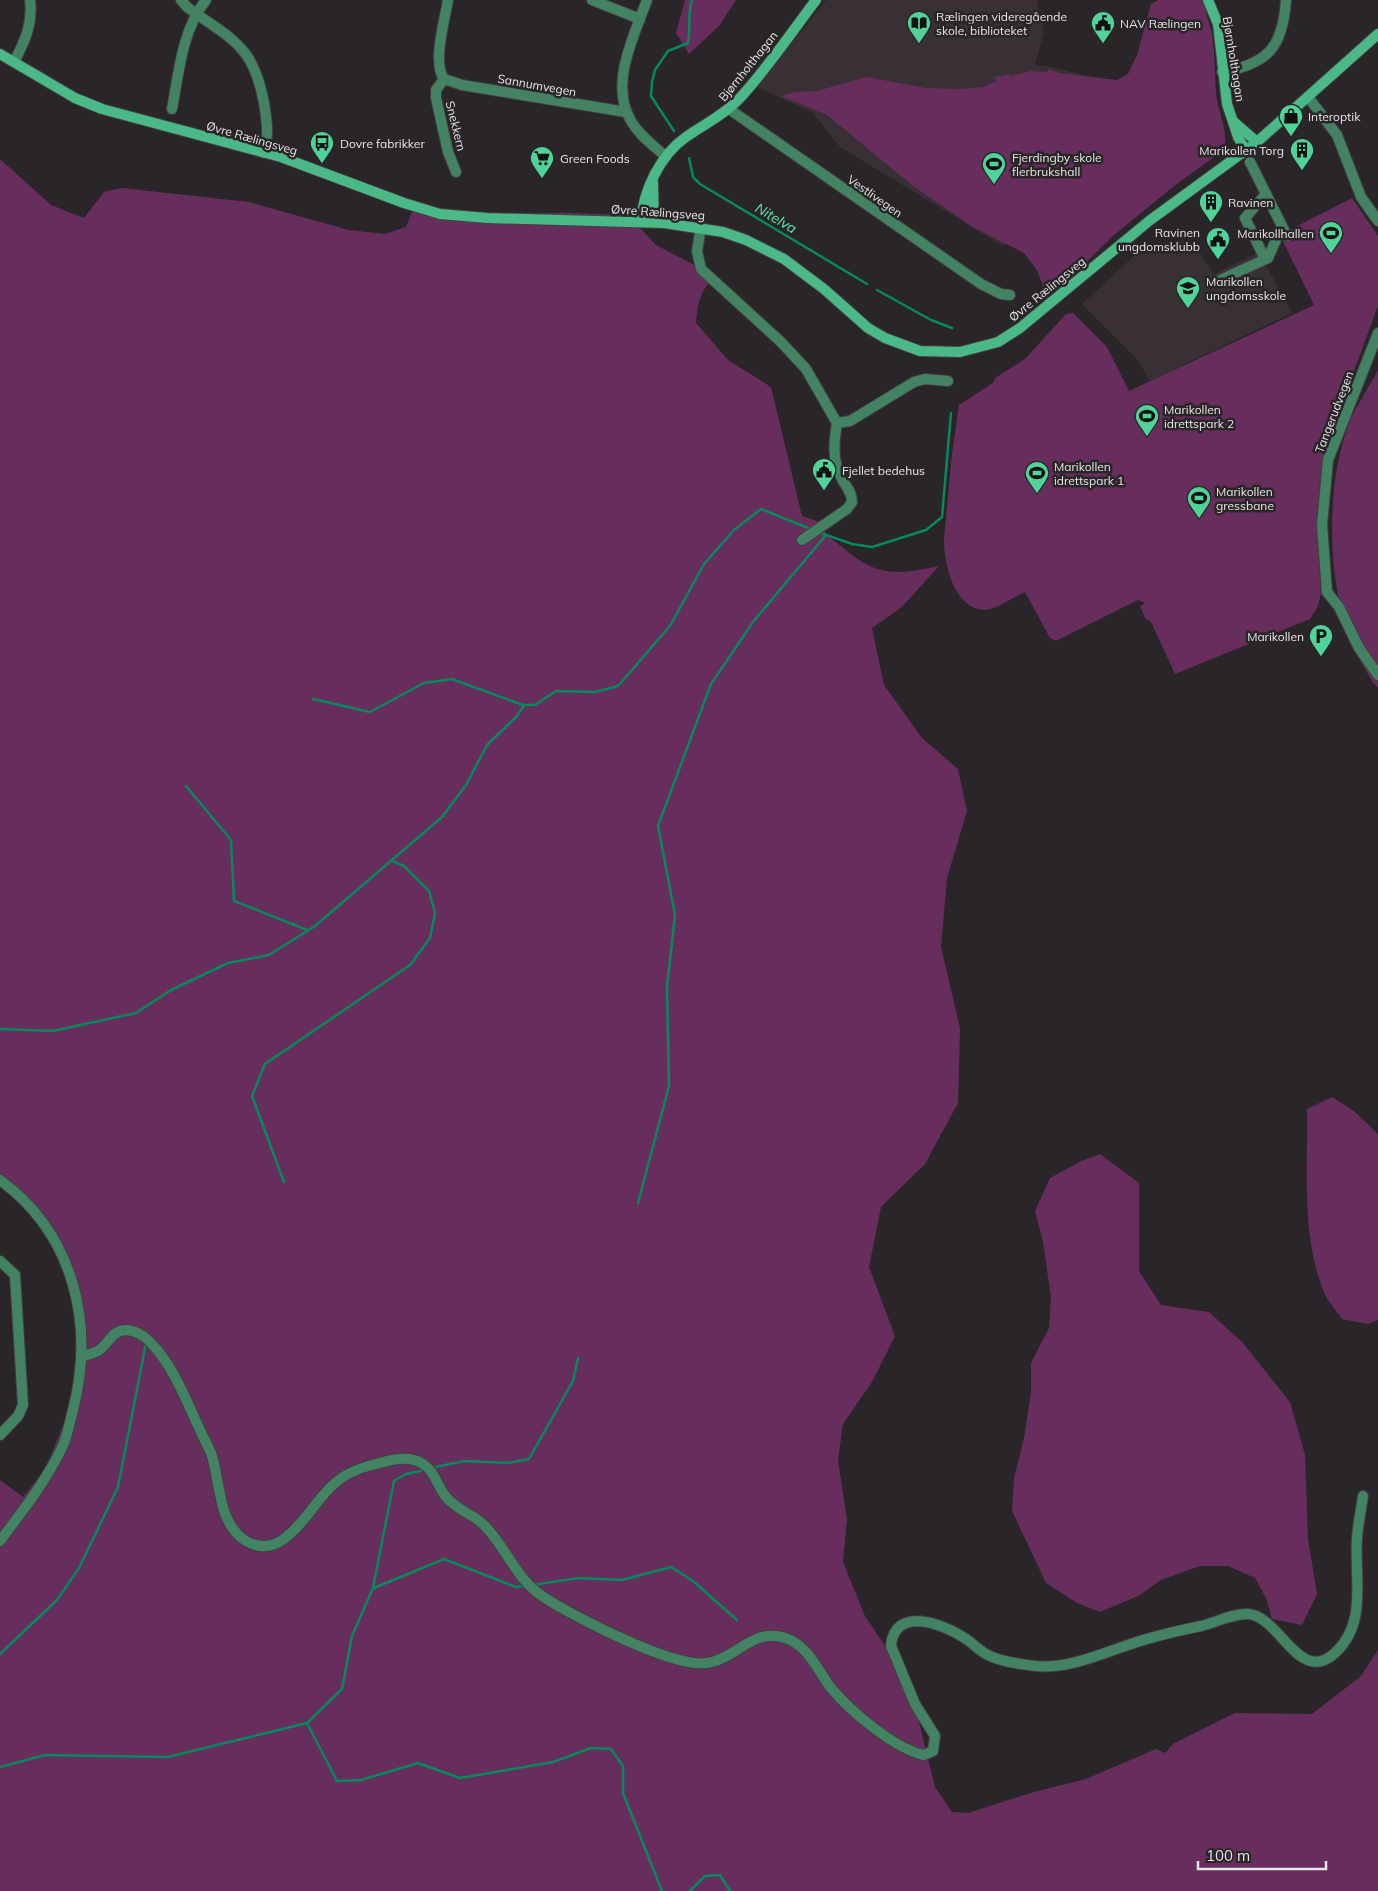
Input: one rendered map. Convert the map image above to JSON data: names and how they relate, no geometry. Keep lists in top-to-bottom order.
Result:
{
  "streets": {
    "main road": ["Bjørnholthagan", "Øvre Rælingsveg"],
    "street": [
      "Sannumvegen",
      "Snekkern",
      "Vestlivegen",
      "Tangerudvegen"
    ]
  },
  "crossings": [
    ["Bjørnholthagan", "Øvre Rælingsveg"],
    ["Bjørnholthagan", "Vestlivegen"],
    ["Sannumvegen", "Snekkern"]
  ],
  "water": ["Nitelva"],
  "places": {
    "library": ["Rælingen videregående skole, biblioteket"],
    "public building": ["NAV Rælingen", "Ravinen ungdomsklubb", "Fjellet bedehus"],
    "shop": ["Interoptik"],
    "bus stop": ["Dovre fabrikker"],
    "building": ["Marikollen Torg", "Ravinen"],
    "supermarket": ["Green Foods"],
    "sports": [
      "Fjerdingby skole flerbrukshall",
      "Marikollhallen",
      "Marikollen idrettspark 2",
      "Marikollen idrettspark 1",
      "Marikollen gressbane"
    ],
    "school or university": ["Marikollen ungdomsskole"],
    "parking": ["Marikollen"]
  },
  "scale_bar": "100 m"
}
